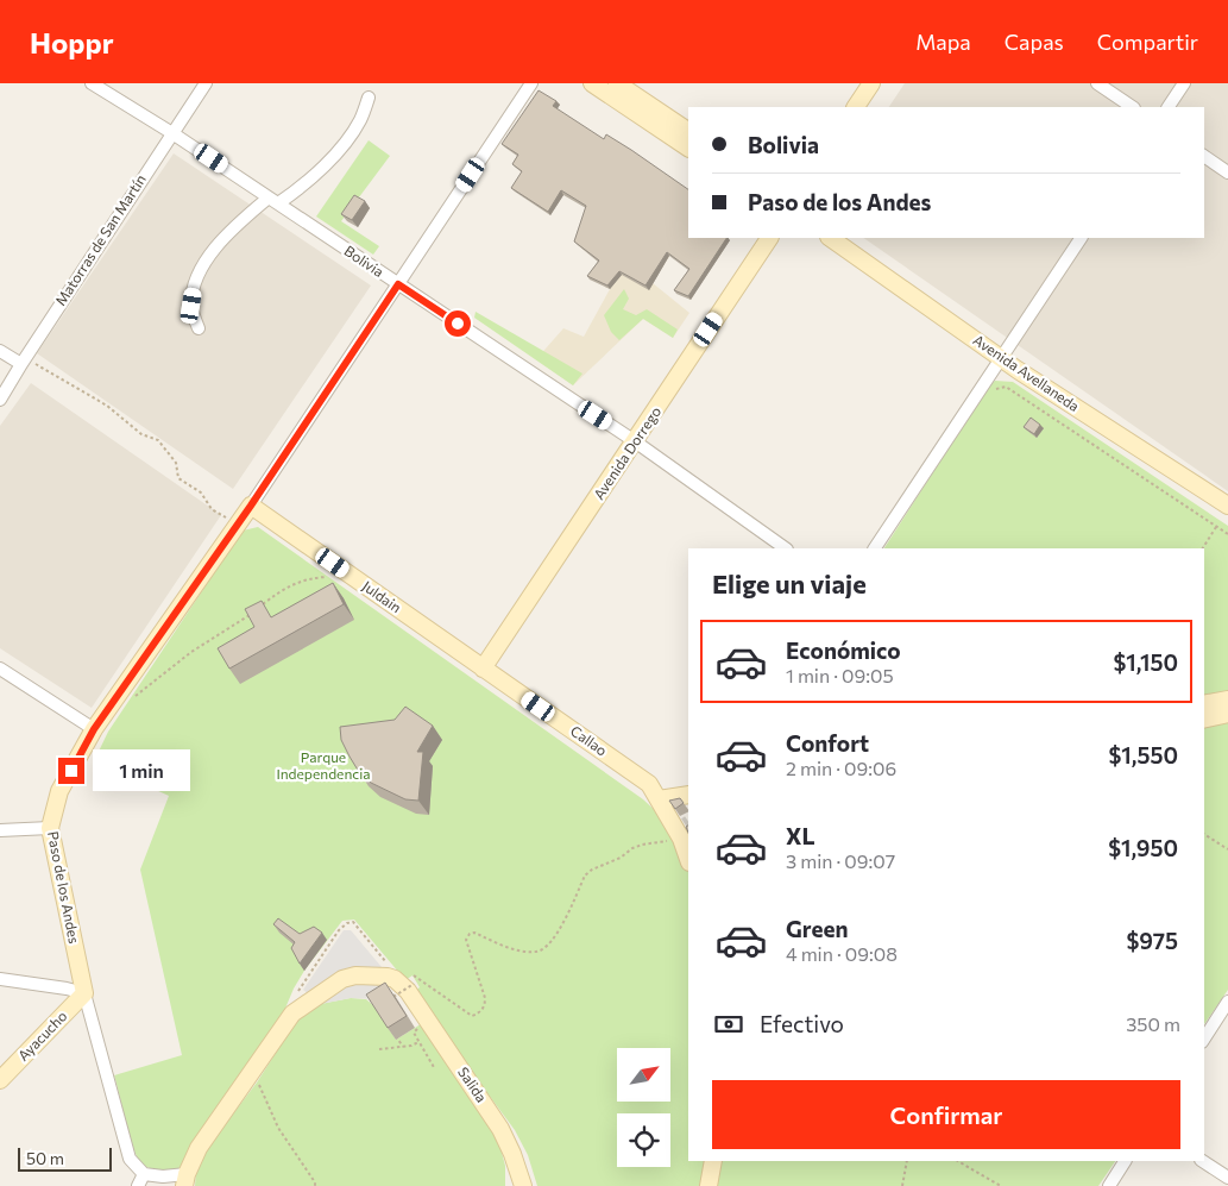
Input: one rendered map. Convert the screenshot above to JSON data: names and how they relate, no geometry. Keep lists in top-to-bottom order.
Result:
{
  "streets": {
    "street": [
      "Matorras de San Martín",
      "Bolivia",
      "Avenida Avellaneda",
      "Avenida Dorrego",
      "Juldain",
      "Callao",
      "Paso de los Andes",
      "Ayacucho",
      "Salida"
    ]
  },
  "crossings": [
    ["Matorras de San Martín", "Bolivia"],
    ["Bolivia", "Avenida Dorrego"],
    ["Bolivia", "Paso de los Andes"],
    ["Avenida Dorrego", "Juldain"],
    ["Avenida Dorrego", "Callao"],
    ["Juldain", "Callao"],
    ["Juldain", "Paso de los Andes"],
    ["Paso de los Andes", "Ayacucho"]
  ],
  "parks": ["Parque Independencia"],
  "scale_bar": "50 m",
  "north": "top right",
  "page": {
    "header": "Hoppr",
    "nav": ["Mapa", "Capas", "Compartir"],
    "banner": ["Bolivia", "Paso de los Andes"],
    "heading": "Elige un viaje",
    "list": [
      {
        "name": "Económico",
        "note": "1 min · 09:05",
        "value": "$1,150"
      },
      {
        "name": "Confort",
        "note": "2 min · 09:06",
        "value": "$1,550"
      },
      {
        "name": "XL",
        "note": "3 min · 09:07",
        "value": "$1,950"
      },
      {
        "name": "Green",
        "note": "4 min · 09:08",
        "value": "$975"
      }
    ],
    "bubble": "1 min",
    "pay": ["Efectivo", "350 m"],
    "buttons": "Confirmar",
    "scale": "50 m"
  }
}
